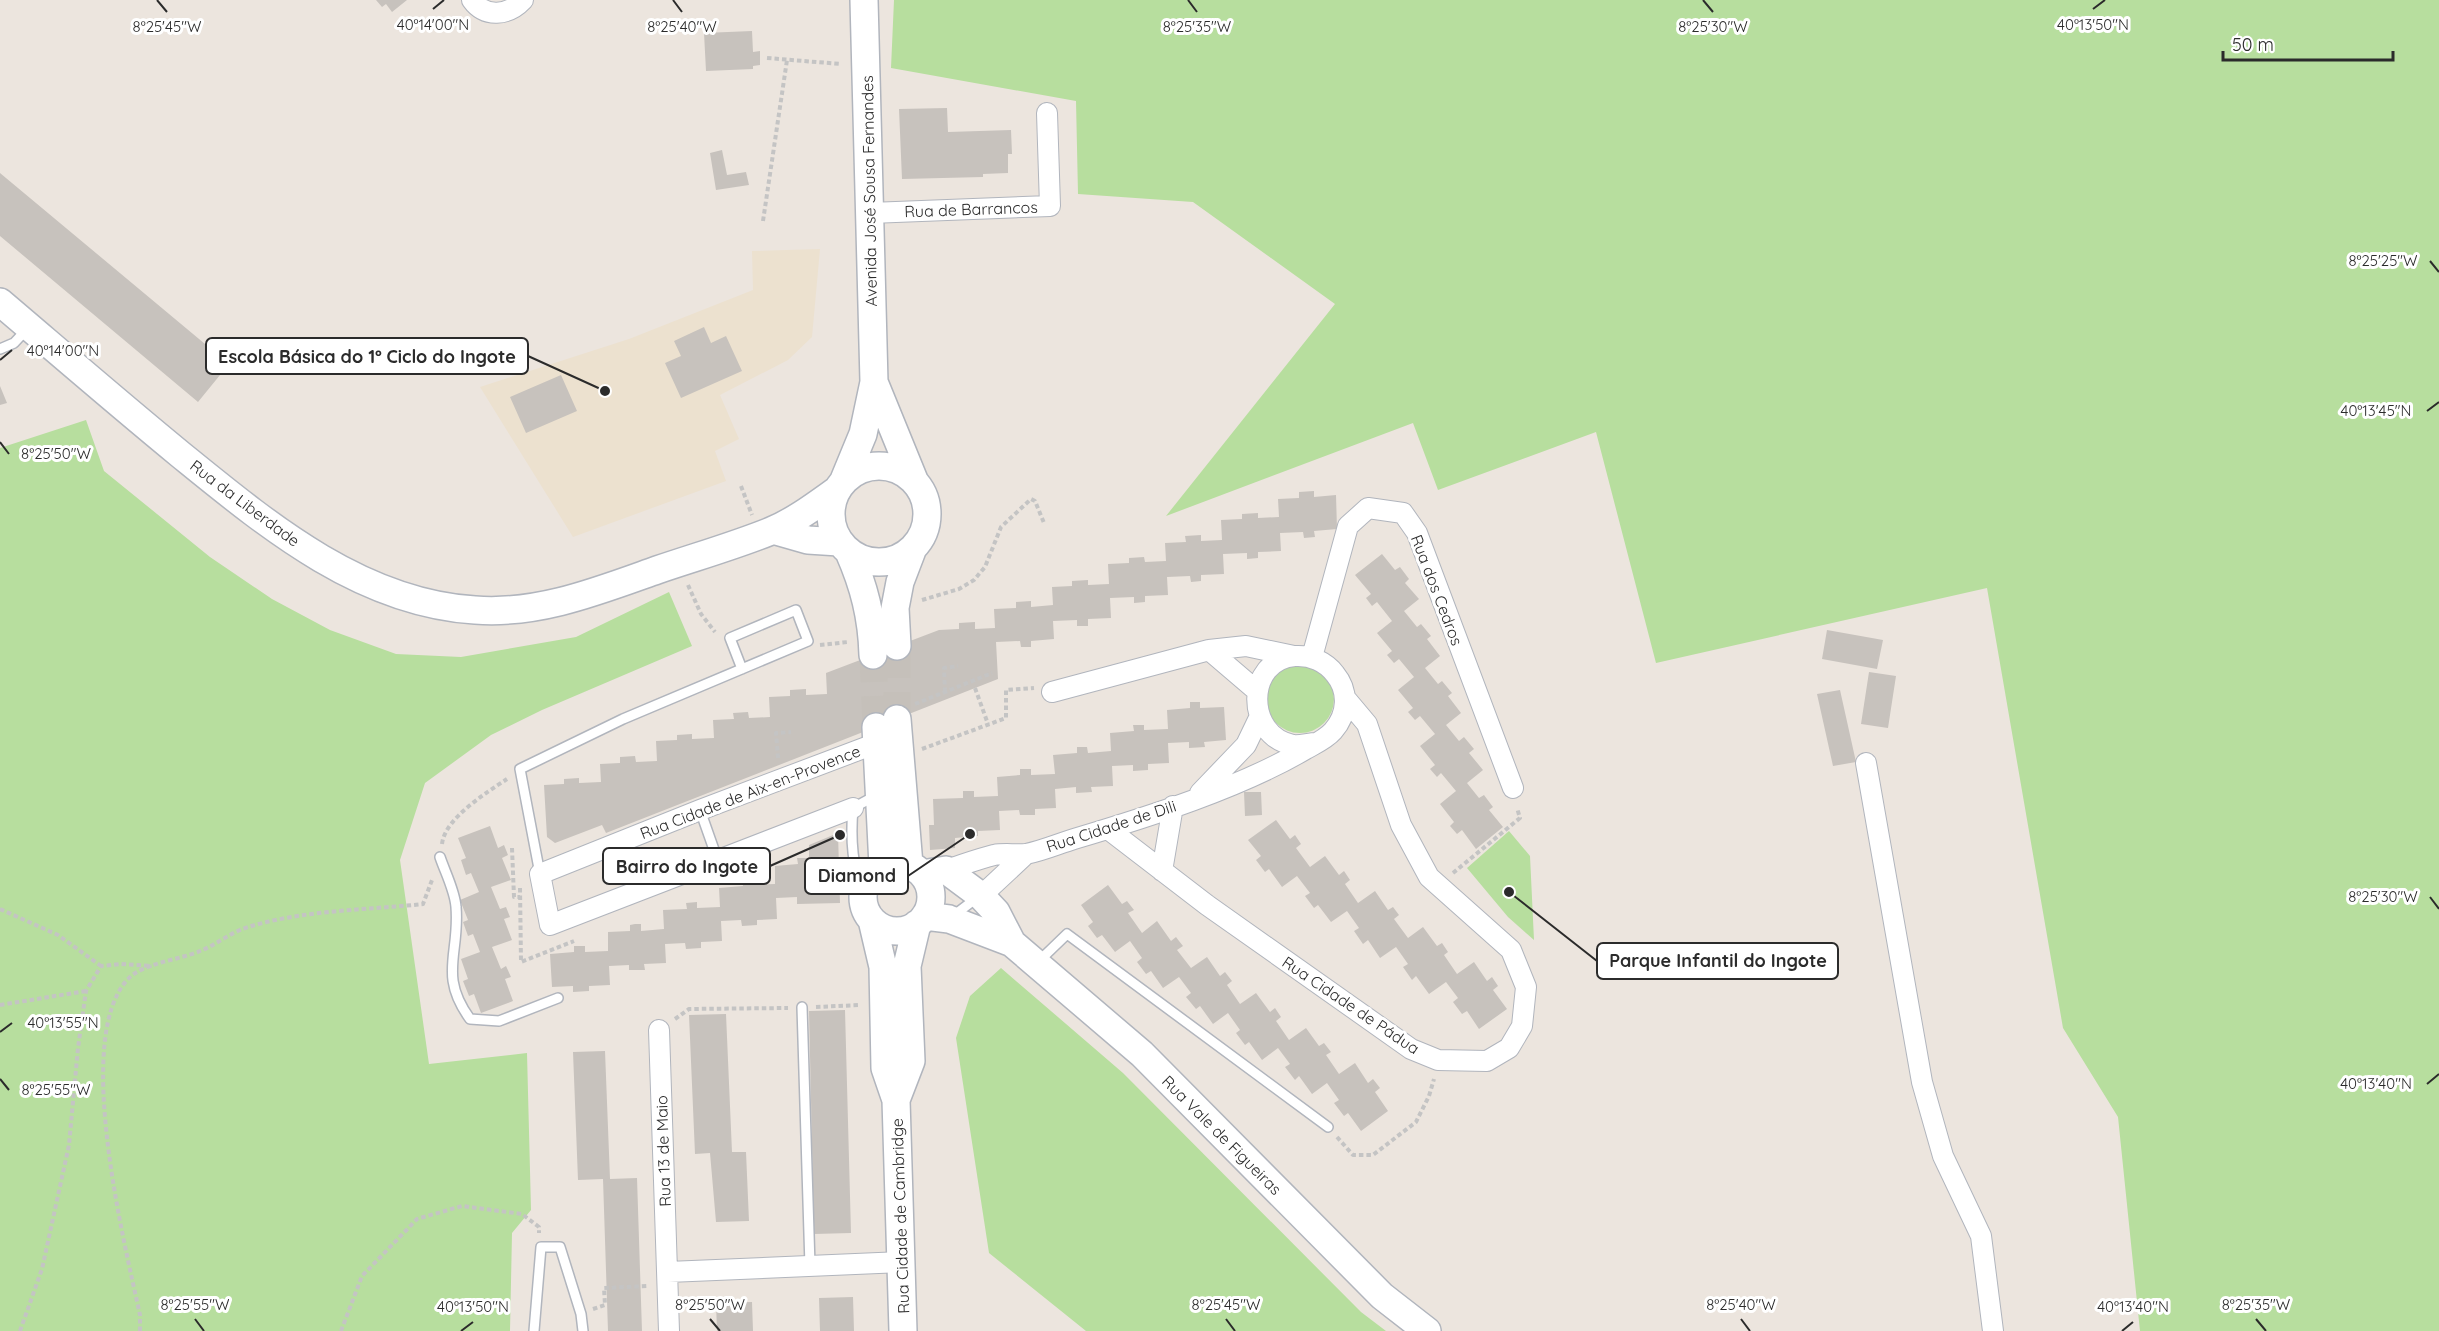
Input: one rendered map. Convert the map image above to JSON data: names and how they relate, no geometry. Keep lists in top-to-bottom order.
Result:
{
  "streets": {
    "street": [
      "Avenida José Sousa Fernandes",
      "Rua de Barrancos",
      "Rua da Liberdade",
      "Rua dos Cedros",
      "Rua Cidade de Aix-en-Provence",
      "Rua Cidade de Dili",
      "Rua Cidade de Pádua",
      "Rua Vale de Figueiras",
      "Rua 13 de Maio",
      "Rua Cidade de Cambridge"
    ]
  },
  "crossings": [
    ["Avenida José Sousa Fernandes", "Rua de Barrancos"],
    ["Avenida José Sousa Fernandes", "Rua da Liberdade"],
    ["Rua dos Cedros", "Rua Cidade de Dili"],
    ["Rua dos Cedros", "Rua Cidade de Pádua"],
    ["Rua Cidade de Aix-en-Provence", "Rua Cidade de Cambridge"],
    ["Rua Cidade de Dili", "Rua Cidade de Pádua"],
    ["Rua Cidade de Dili", "Rua Vale de Figueiras"],
    ["Rua Cidade de Dili", "Rua Cidade de Cambridge"],
    ["Rua Vale de Figueiras", "Rua Cidade de Cambridge"]
  ],
  "places": [
    "Escola Básica do 1º Ciclo do Ingote",
    "Diamond",
    "Bairro do Ingote",
    "Parque Infantil do Ingote"
  ],
  "scale_bar": "50 m",
  "coordinates": [
    "40°14'00\"N",
    "40°13'50\"N",
    "8°25'45\"W",
    "8°25'40\"W",
    "8°25'35\"W",
    "8°25'30\"W",
    "8°25'25\"W",
    "40°13'45\"N",
    "8°25'50\"W",
    "40°13'55\"N",
    "40°13'40\"N",
    "8°25'55\"W"
  ]
}
